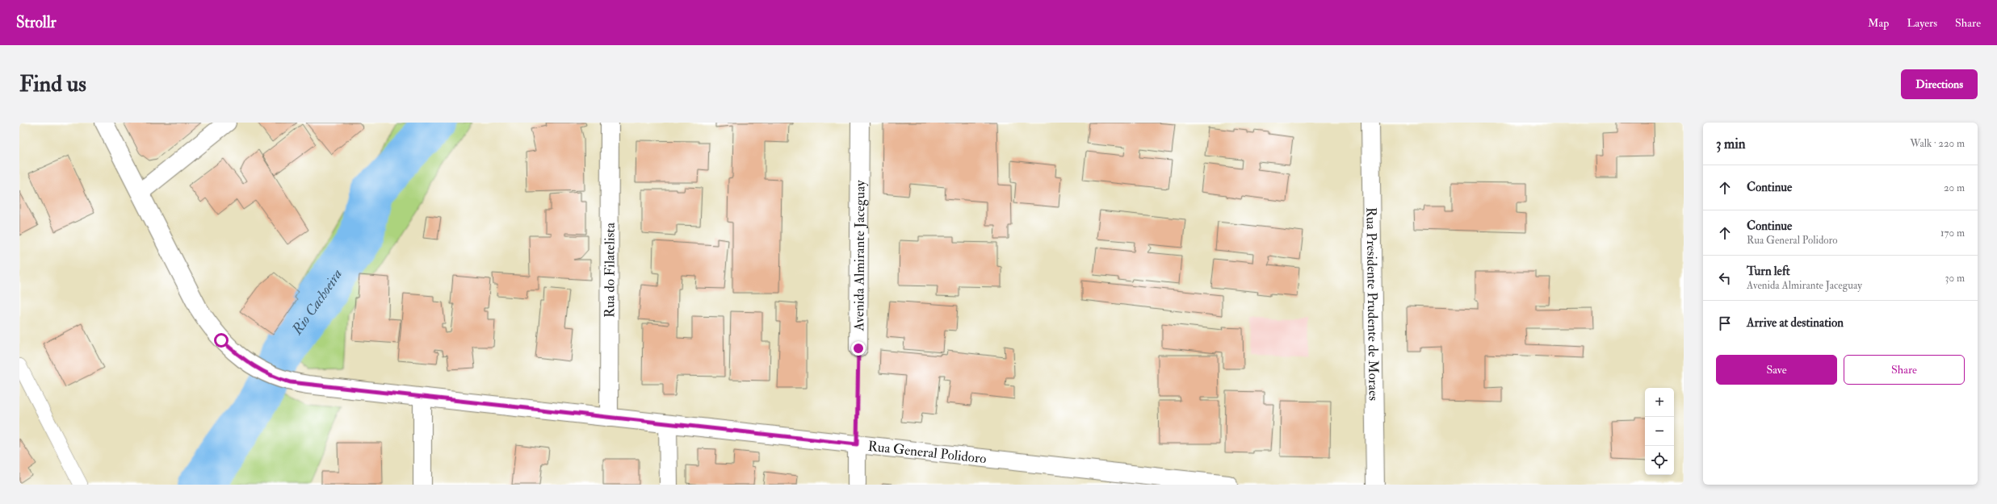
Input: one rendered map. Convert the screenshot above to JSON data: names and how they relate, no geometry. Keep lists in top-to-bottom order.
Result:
{
  "streets": {
    "street": [
      "Avenida Almirante Jaceguay",
      "Rua do Filatelista",
      "Rua Presidente Prudente de Moraes",
      "Rua General Polidoro"
    ]
  },
  "crossings": [
    ["Avenida Almirante Jaceguay", "Rua General Polidoro"],
    ["Rua do Filatelista", "Rua General Polidoro"]
  ],
  "water": ["Rio Cachoeira"],
  "page": {
    "header": "Strollr",
    "nav": ["Map", "Layers", "Share"],
    "buttons": [
      "Directions",
      ["Save", "Share"]
    ],
    "title": "Find us",
    "heading": ["3 min", "Walk · 220 m"],
    "list": [
      ["Continue", "20 m"],
      ["Continue", "Rua General Polidoro", "170 m"],
      ["Turn left", "Avenida Almirante Jaceguay", "30 m"],
      "Arrive at destination"
    ],
    "map_buttons": ["+", "−"]
  }
}
